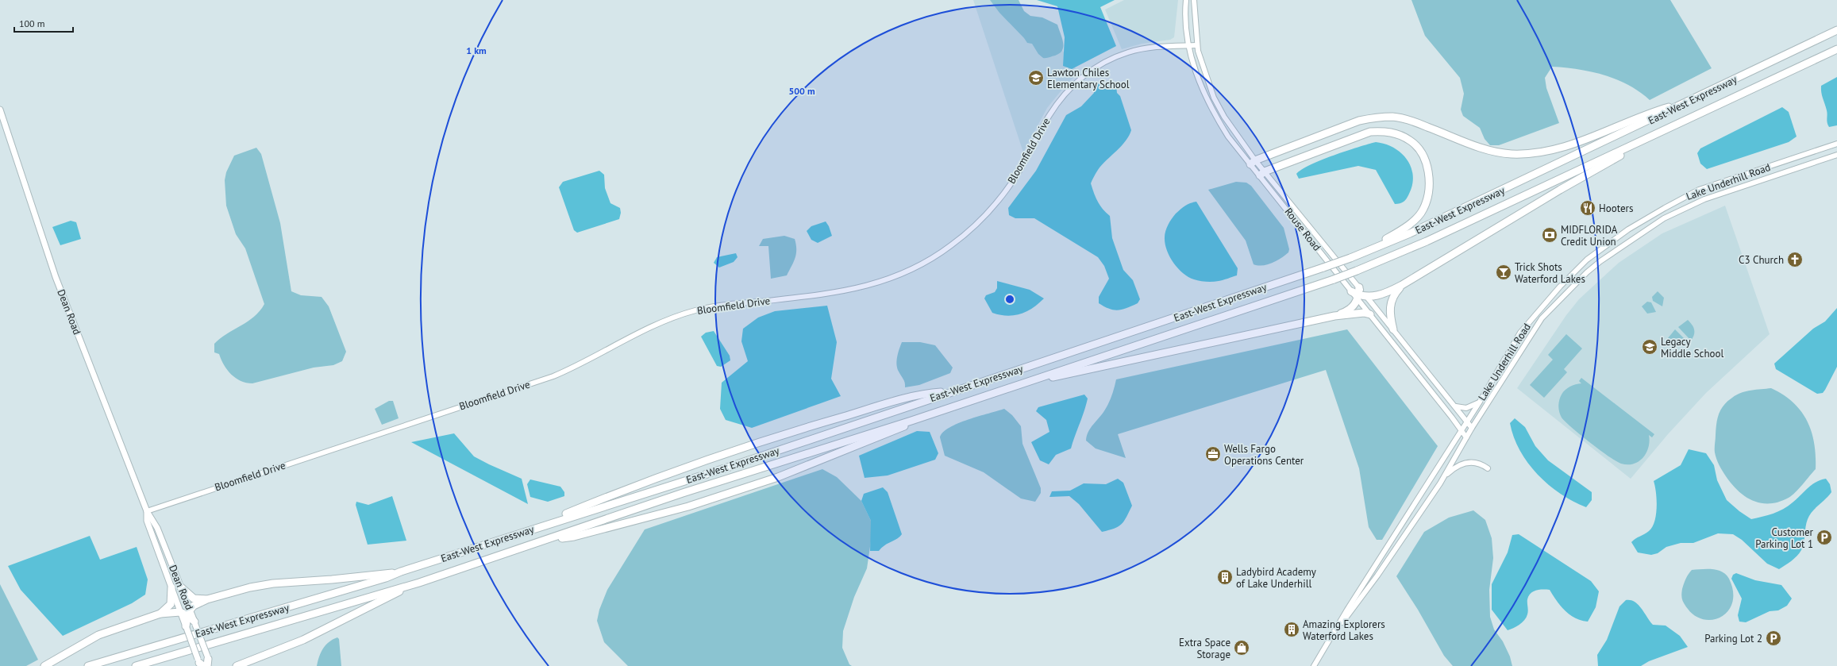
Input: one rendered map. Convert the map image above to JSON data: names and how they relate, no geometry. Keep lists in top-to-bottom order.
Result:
{
  "streets": {
    "highway": ["East-West Expressway"],
    "main road": ["Dean Road"],
    "street": ["Bloomfield Drive", "Lake Underhill Road", "Rouse Road"]
  },
  "crossings": [
    ["Bloomfield Drive", "Rouse Road"],
    ["Bloomfield Drive", "Dean Road"],
    ["Lake Underhill Road", "Rouse Road"]
  ],
  "places": {
    "school or university": ["Lawton Chiles Elementary School", "Legacy Middle School"],
    "restaurant": ["Hooters"],
    "bank": ["MIDFLORIDA Credit Union"],
    "church": ["C3 Church"],
    "bar": ["Trick Shots Waterford Lakes"],
    "office": ["Wells Fargo Operations Center"],
    "parking": ["Customer Parking Lot 1", "Parking Lot 2"],
    "building": ["Ladybird Academy of Lake Underhill", "Amazing Explorers Waterford Lakes"],
    "shop": ["Extra Space Storage"]
  },
  "scale_bar": "100 m",
  "rings": ["1 km", "500 m"]
}
